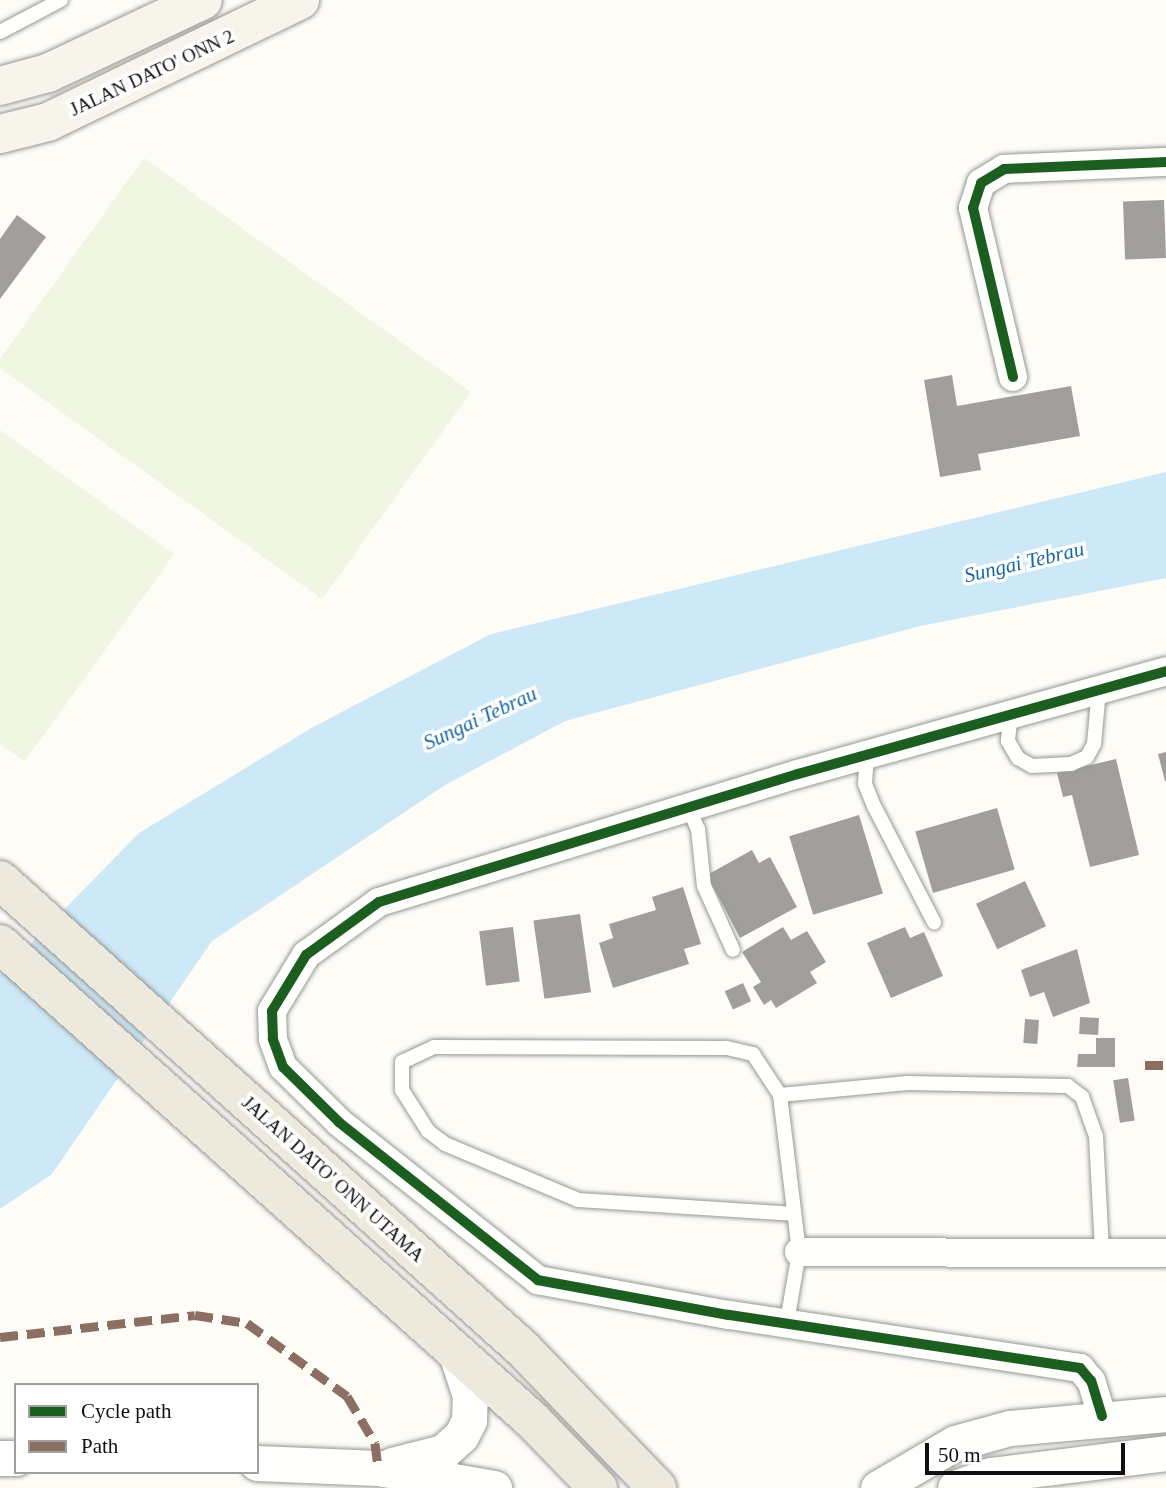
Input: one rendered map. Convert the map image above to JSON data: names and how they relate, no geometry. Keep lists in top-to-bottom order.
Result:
{
  "streets": {
    "main road": ["JALAN DATO' ONN 2", "JALAN DATO' ONN UTAMA"]
  },
  "water": ["Sungai Tebrau"],
  "legend": ["Cycle path", "Path"],
  "scale_bar": "50 m"
}
